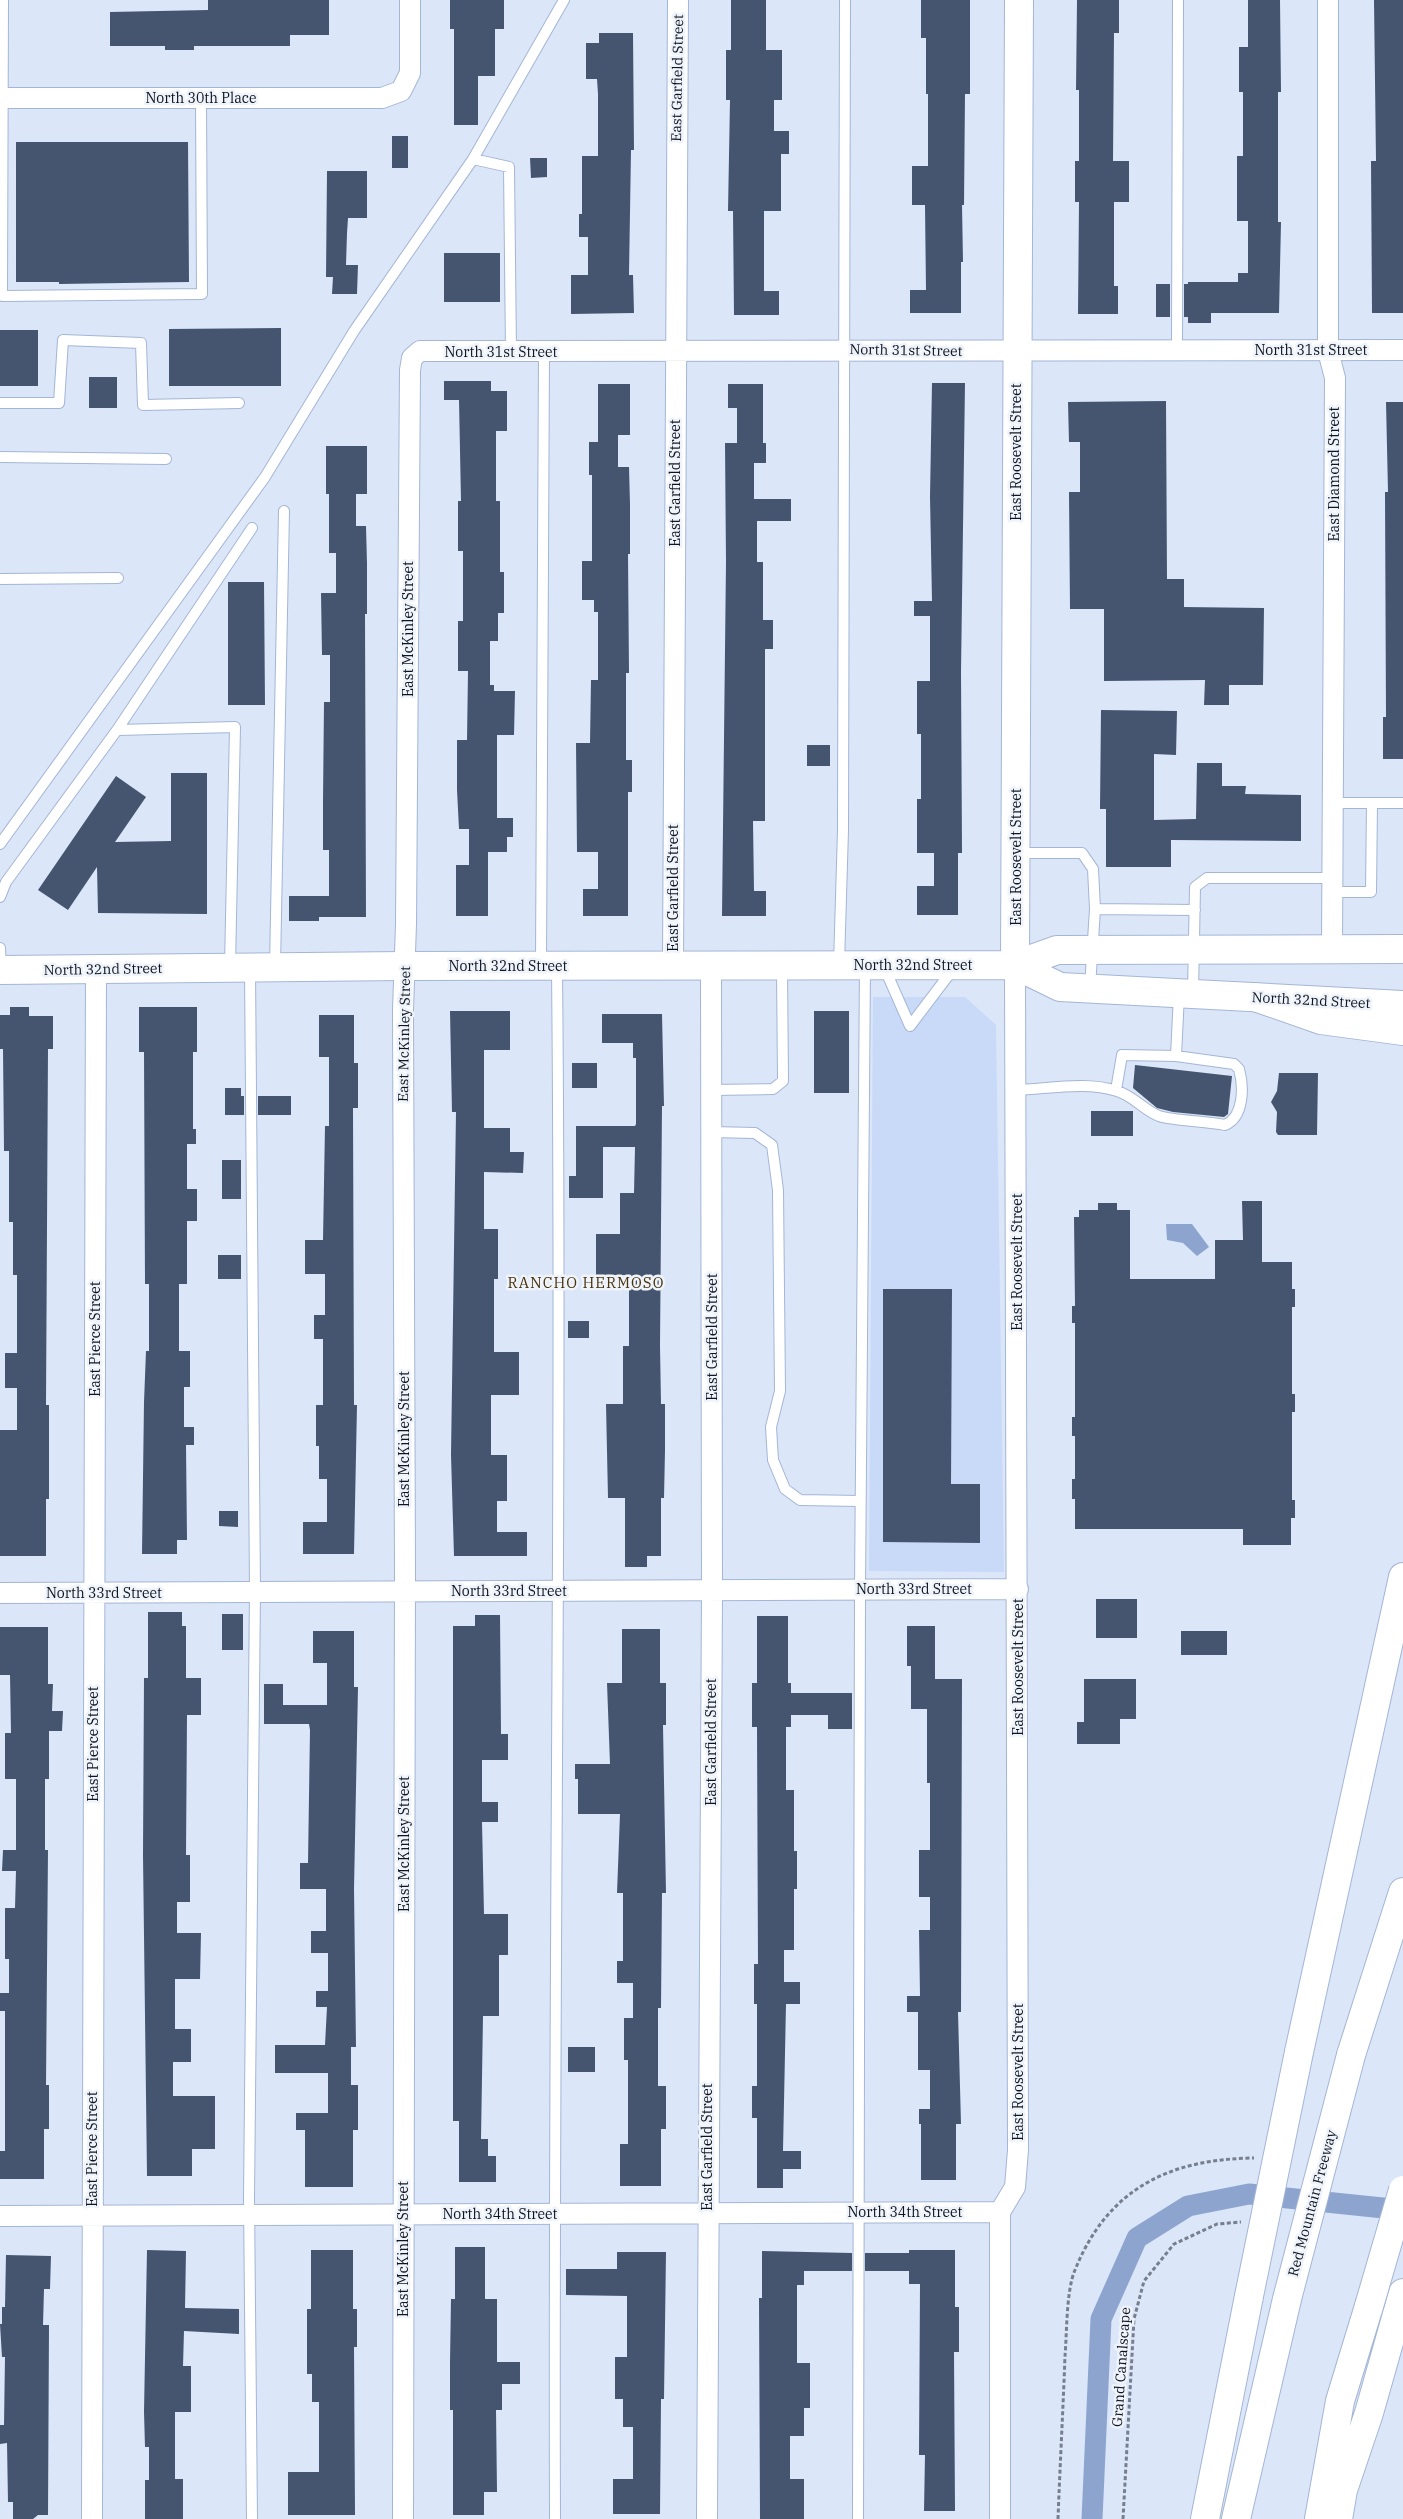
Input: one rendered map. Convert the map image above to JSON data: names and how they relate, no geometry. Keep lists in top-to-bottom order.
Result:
{
  "streets": {
    "main road": ["East Roosevelt Street", "North 32nd Street", "Red Mountain Freeway"],
    "street": [
      "East Garfield Street",
      "North 30th Place",
      "North 31st Street",
      "East Diamond Street",
      "East McKinley Street",
      "East Pierce Street",
      "North 33rd Street",
      "North 34th Street"
    ],
    "path": ["Grand Canalscape"]
  },
  "crossings": [
    ["East Garfield Street", "North 31st Street"],
    ["East Garfield Street", "North 32nd Street"],
    ["East Garfield Street", "North 33rd Street"],
    ["East Garfield Street", "North 34th Street"],
    ["North 31st Street", "East Roosevelt Street"],
    ["North 31st Street", "East Diamond Street"],
    ["North 31st Street", "East McKinley Street"],
    ["East Roosevelt Street", "North 32nd Street"],
    ["East Roosevelt Street", "North 33rd Street"],
    ["East Roosevelt Street", "North 34th Street"],
    ["East Diamond Street", "North 32nd Street"],
    ["East McKinley Street", "North 32nd Street"],
    ["East McKinley Street", "North 33rd Street"],
    ["East McKinley Street", "North 34th Street"],
    ["North 32nd Street", "East Pierce Street"],
    ["East Pierce Street", "North 33rd Street"],
    ["East Pierce Street", "North 34th Street"]
  ],
  "districts": ["RANCHO HERMOSO"]
}
